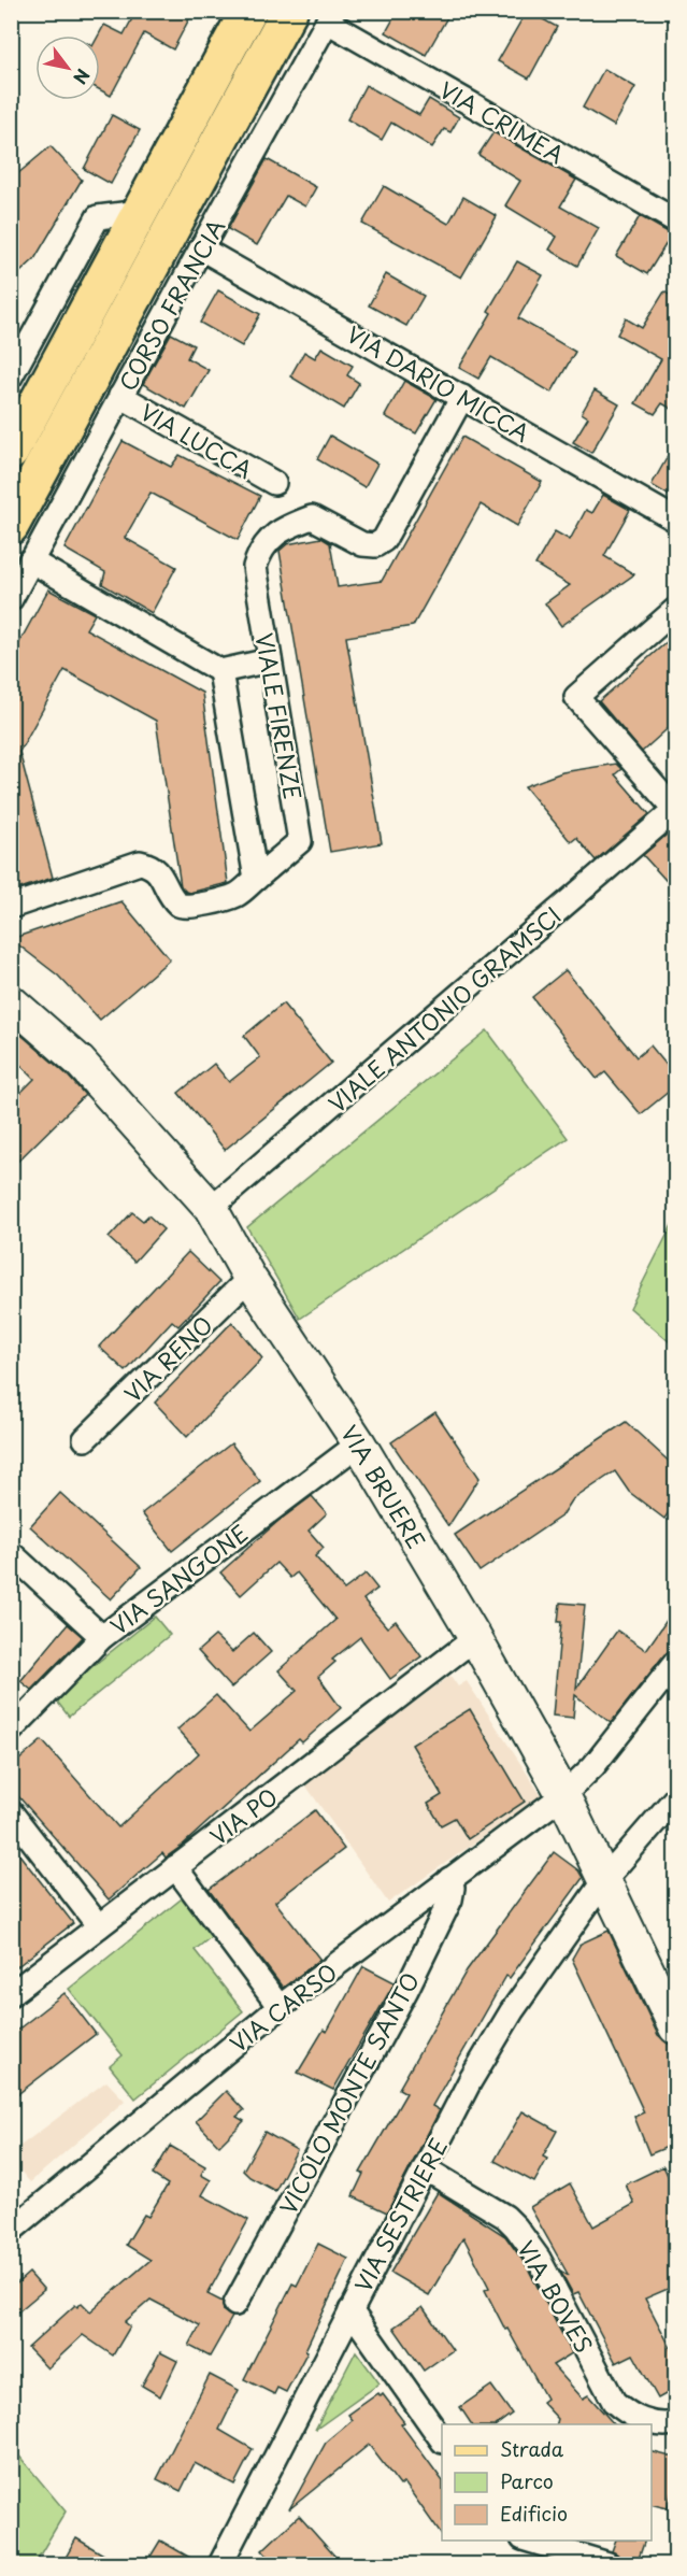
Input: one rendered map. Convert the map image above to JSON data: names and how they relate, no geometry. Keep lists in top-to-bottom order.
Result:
{
  "streets": {
    "main road": ["CORSO FRANCIA"],
    "street": [
      "VIA CRIMEA",
      "VIA DARIO MICCA",
      "VIA LUCCA",
      "VIALE FIRENZE",
      "VIALE ANTONIO GRAMSCI",
      "VIA RENO",
      "VIA BRUERE",
      "VIA SANGONE",
      "VIA PO",
      "VIA CARSO",
      "VICOLO MONTE SANTO",
      "VIA SESTRIERE",
      "VIA BOVES"
    ]
  },
  "crossings": [
    ["VIA CRIMEA", "CORSO FRANCIA"],
    ["CORSO FRANCIA", "VIA DARIO MICCA"],
    ["CORSO FRANCIA", "VIA LUCCA"],
    ["VIA DARIO MICCA", "VIALE FIRENZE"],
    ["VIALE ANTONIO GRAMSCI", "VIA BRUERE"],
    ["VIA RENO", "VIA BRUERE"],
    ["VIA BRUERE", "VIA SANGONE"],
    ["VIA BRUERE", "VIA PO"],
    ["VIA BRUERE", "VIA CARSO"],
    ["VIA BRUERE", "VIA SESTRIERE"],
    ["VIA CARSO", "VICOLO MONTE SANTO"],
    ["VIA SESTRIERE", "VIA BOVES"]
  ],
  "legend": ["Strada", "Parco", "Edificio"],
  "north": "bottom right"
}
